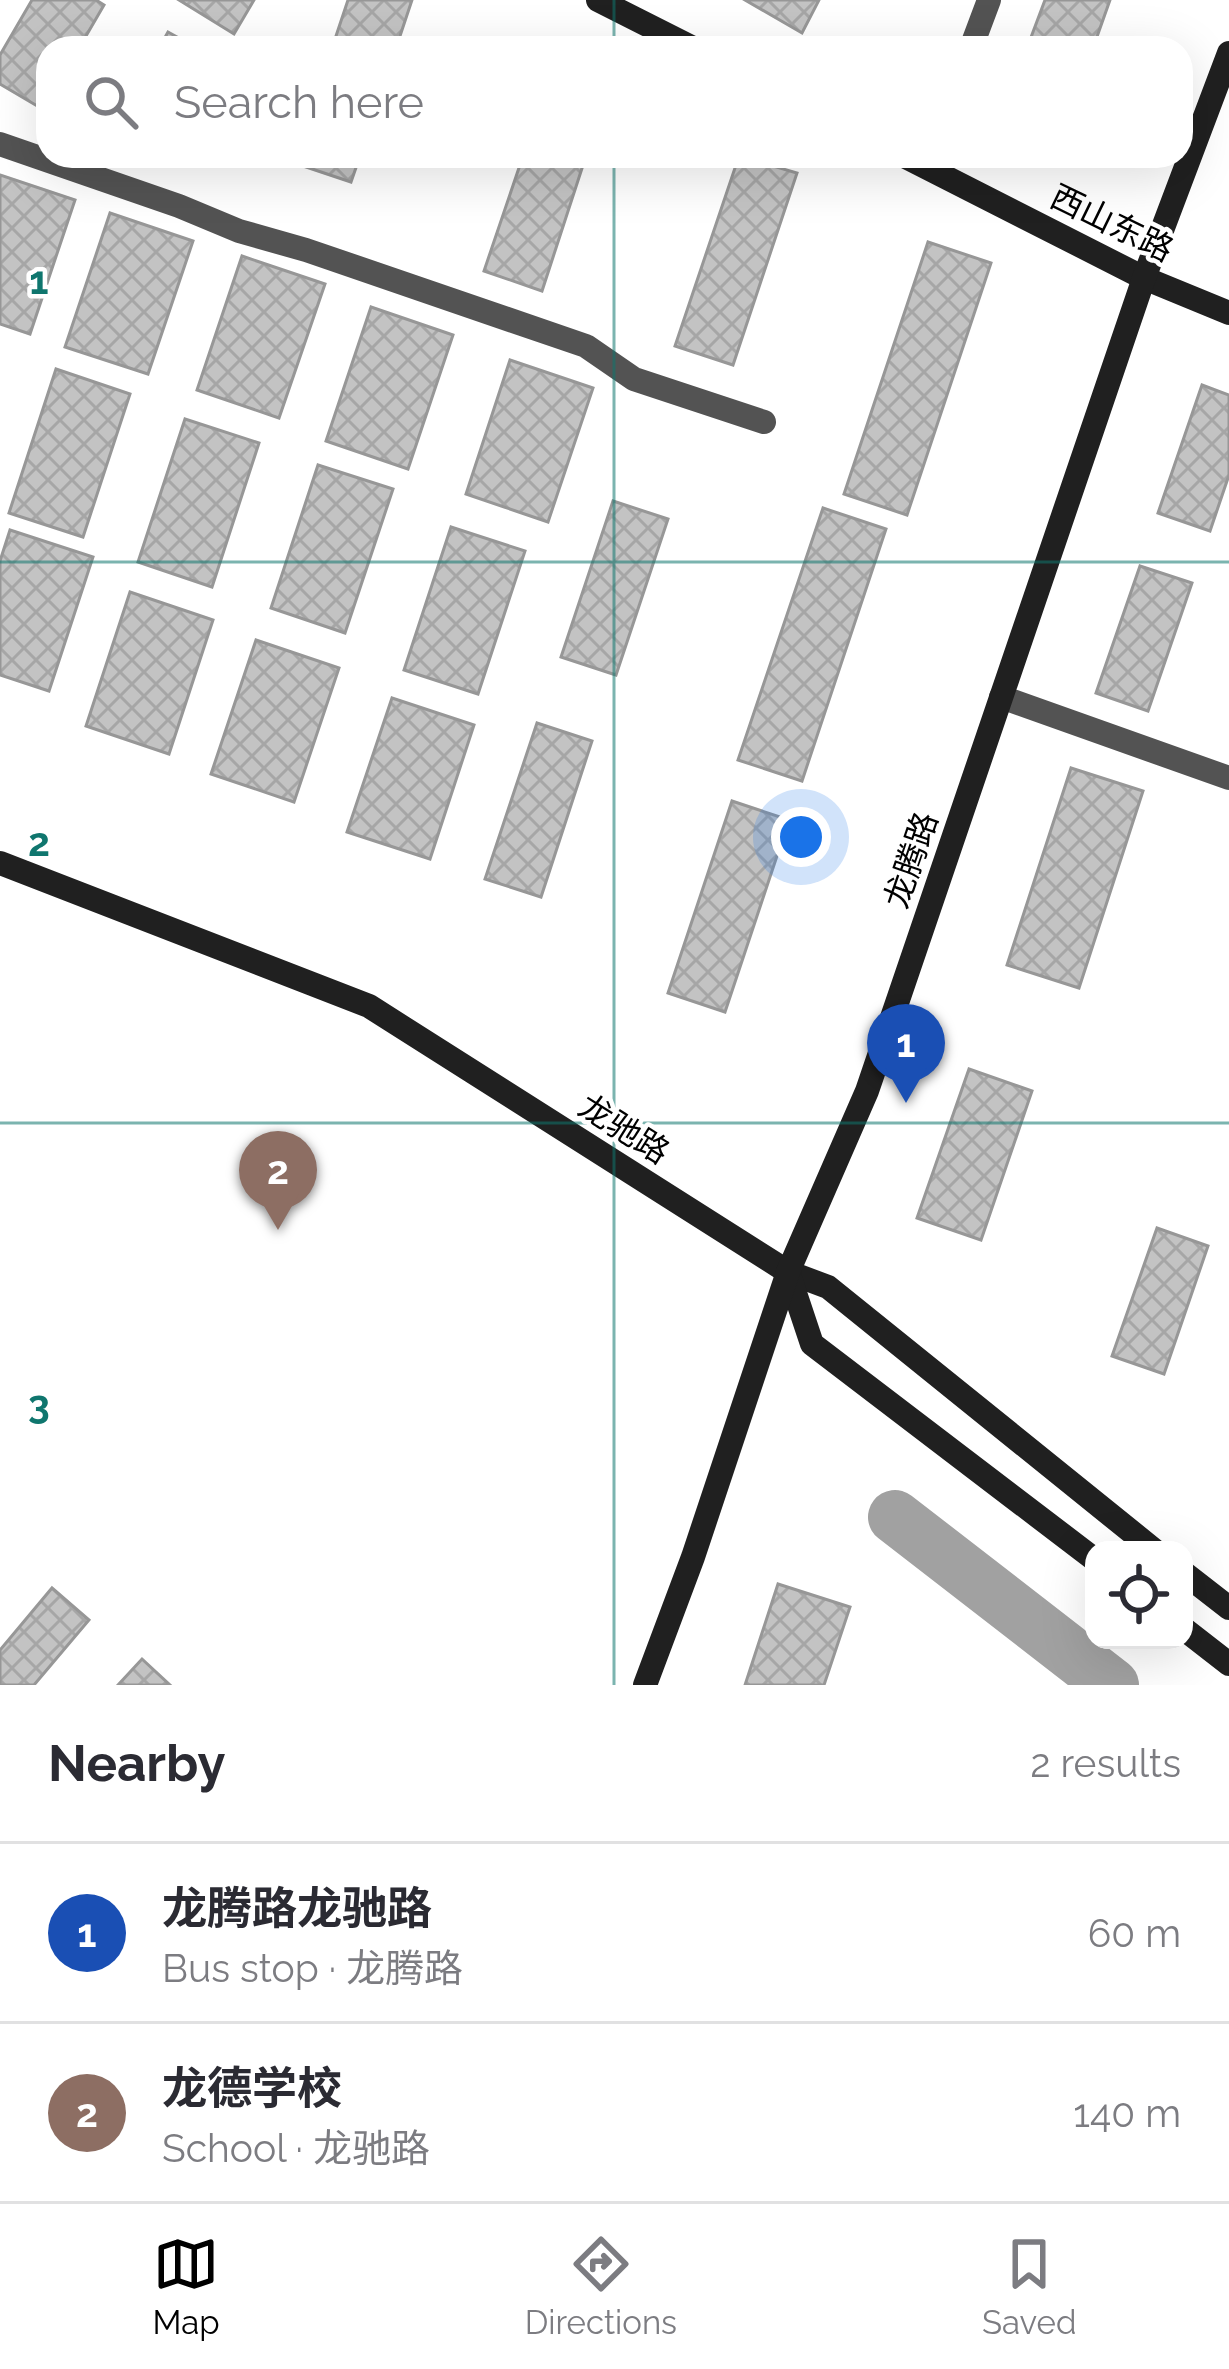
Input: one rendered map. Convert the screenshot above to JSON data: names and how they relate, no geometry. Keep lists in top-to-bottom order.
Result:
{
  "streets": {
    "street": ["西山东路", "龙腾路", "龙驰路"]
  },
  "crossings": [
    ["西山东路", "龙腾路"],
    ["龙腾路", "龙驰路"]
  ],
  "page": {
    "search": "Search here",
    "pins": ["1", "2"],
    "heading": ["Nearby", "2 results"],
    "list": [
      {
        "mark": "1",
        "name": "龙腾路龙驰路",
        "note": "Bus stop · 龙腾路",
        "value": "60 m"
      },
      {
        "mark": "2",
        "name": "龙德学校",
        "note": "School · 龙驰路",
        "value": "140 m"
      }
    ],
    "nav": ["Map", "Directions", "Saved"]
  },
  "grid": {
    "rows": ["1", "2", "3"]
  }
}
